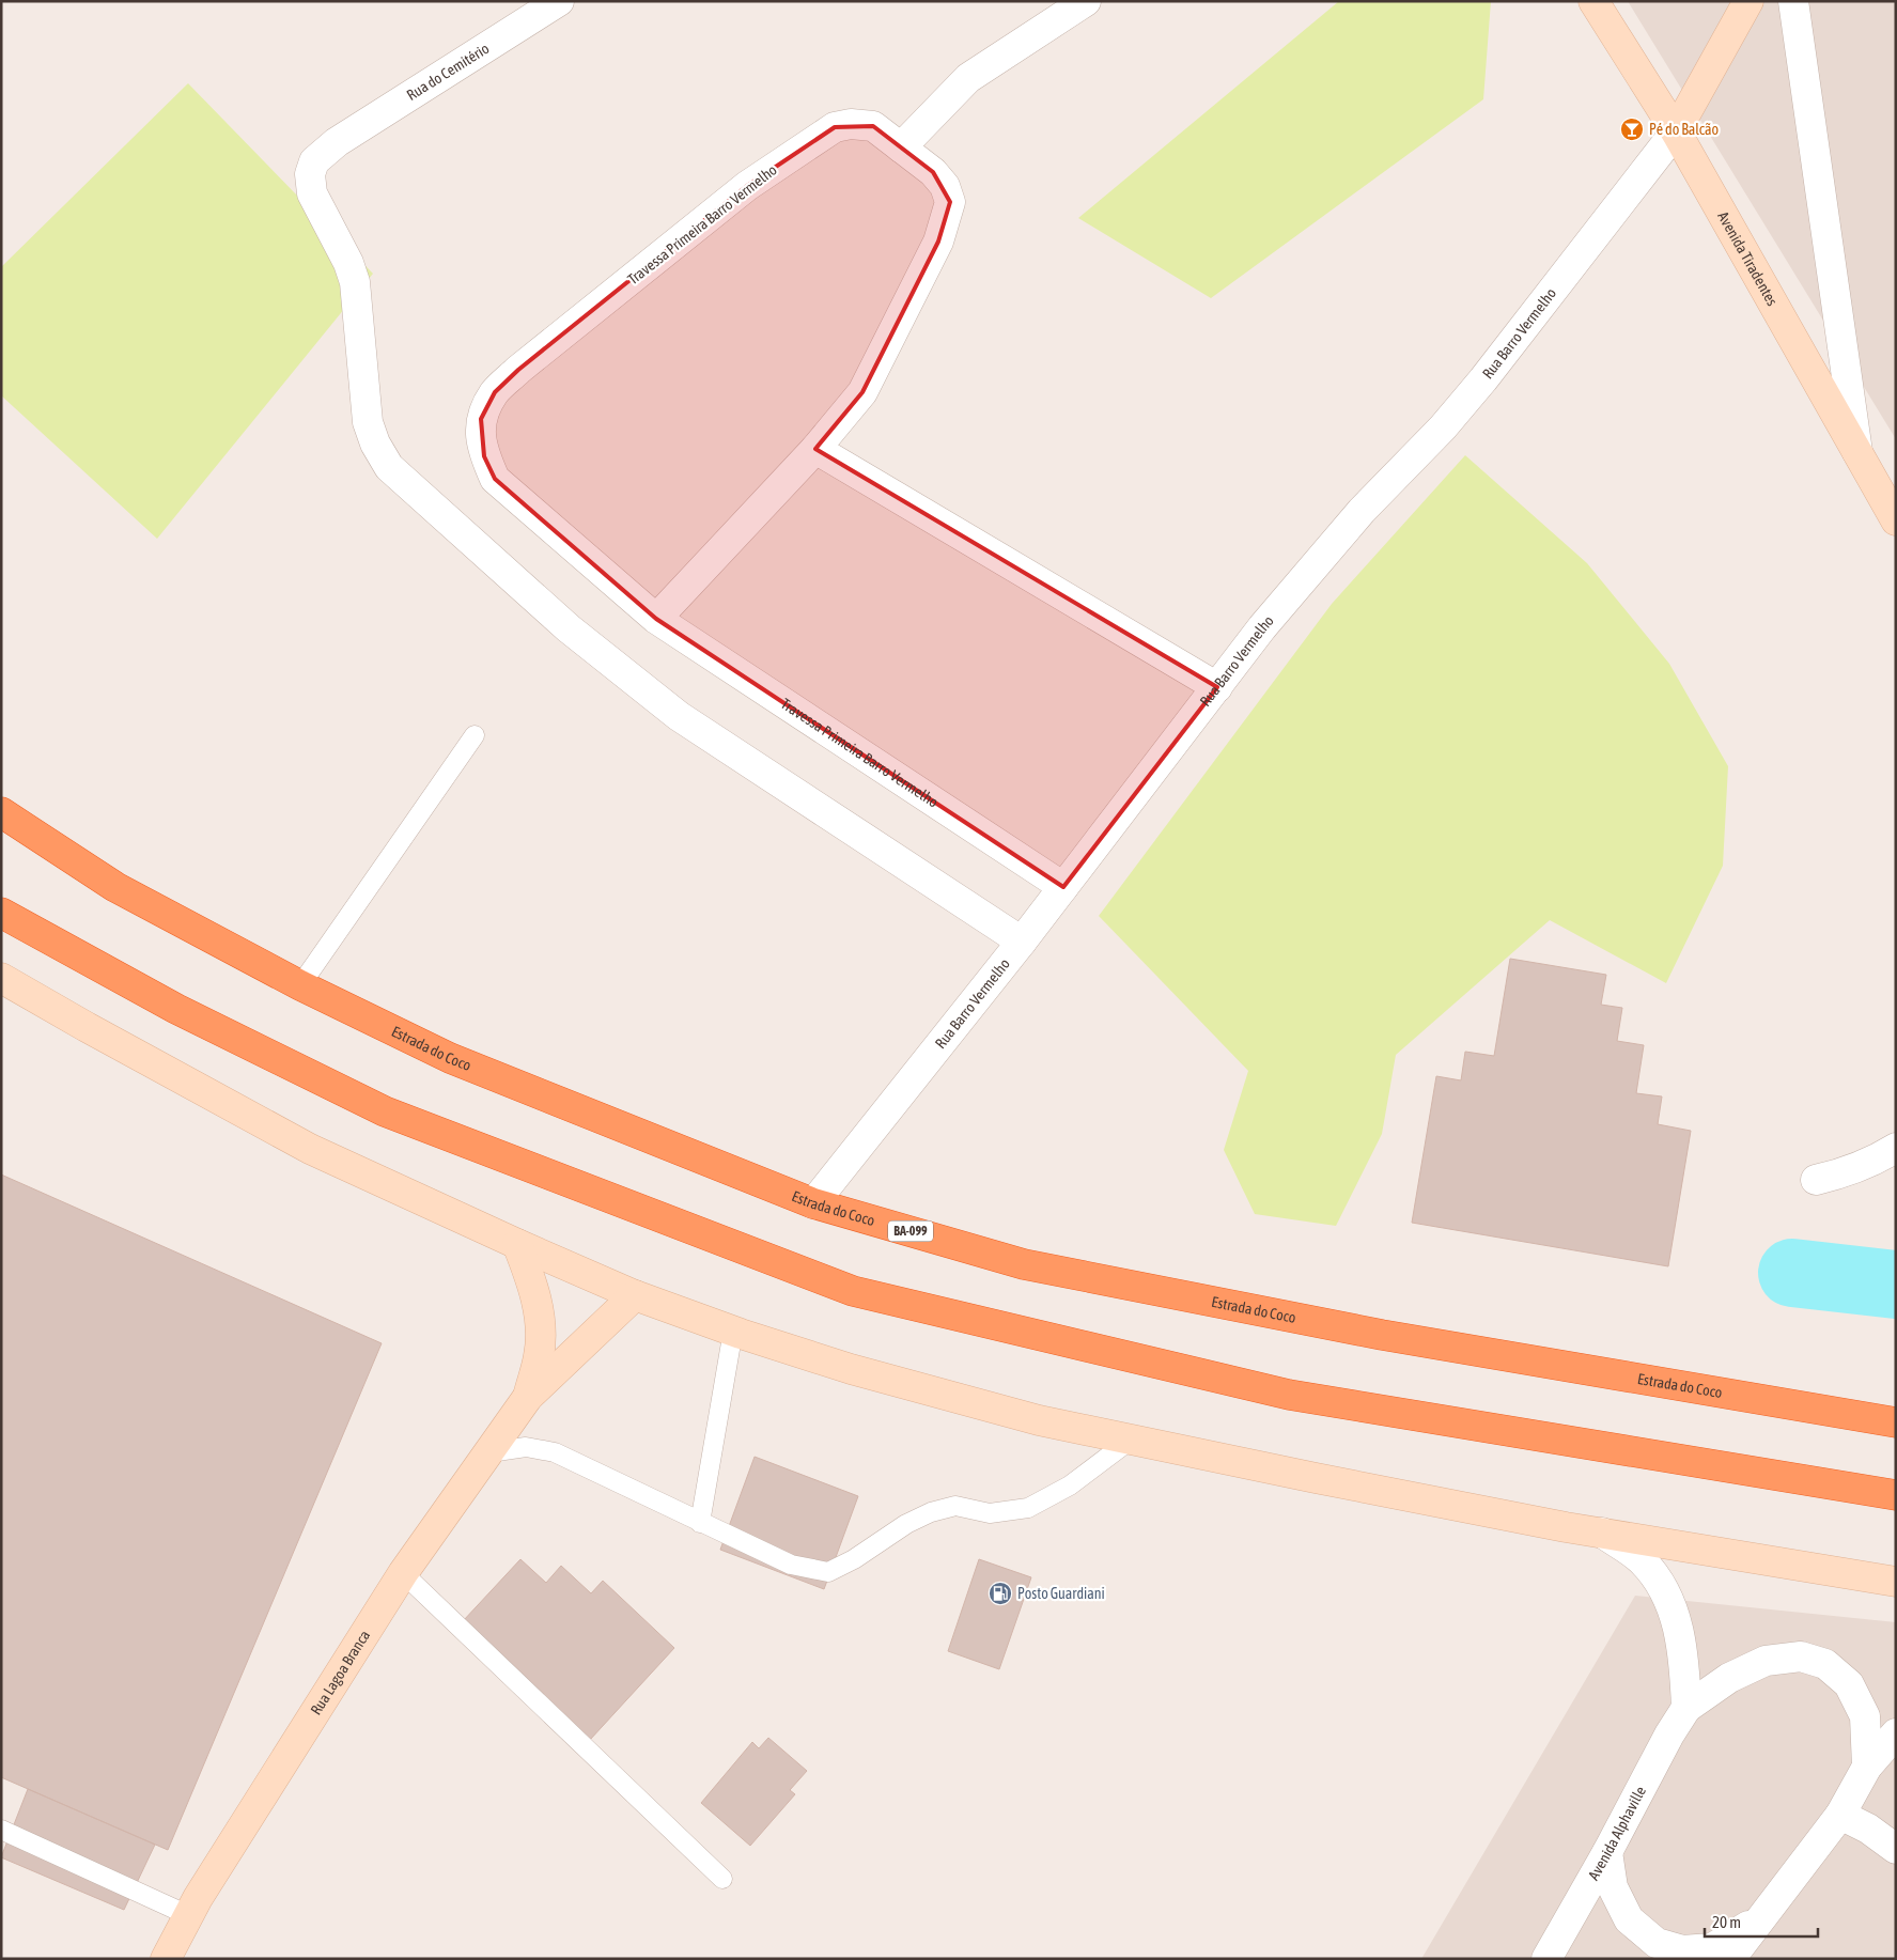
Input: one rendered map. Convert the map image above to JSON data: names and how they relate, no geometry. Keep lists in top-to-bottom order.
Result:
{
  "streets": {
    "highway": ["Estrada do Coco", "BA-099"],
    "street": [
      "Rua do Cemitério",
      "Travessa Primeira Barro Vermelho",
      "Avenida Tiradentes",
      "Rua Barro Vermelho",
      "Rua Lagoa Branca",
      "Avenida Alphaville"
    ]
  },
  "crossings": [
    ["Rua do Cemitério", "Rua Barro Vermelho"],
    ["Travessa Primeira Barro Vermelho", "Rua Barro Vermelho"],
    ["Avenida Tiradentes", "Rua Barro Vermelho"],
    ["Rua Barro Vermelho", "Estrada do Coco"]
  ],
  "places": {
    "bar": ["Pé do Balcão"],
    "fuel station": ["Posto Guardiani"]
  },
  "scale_bar": "20 m"
}
